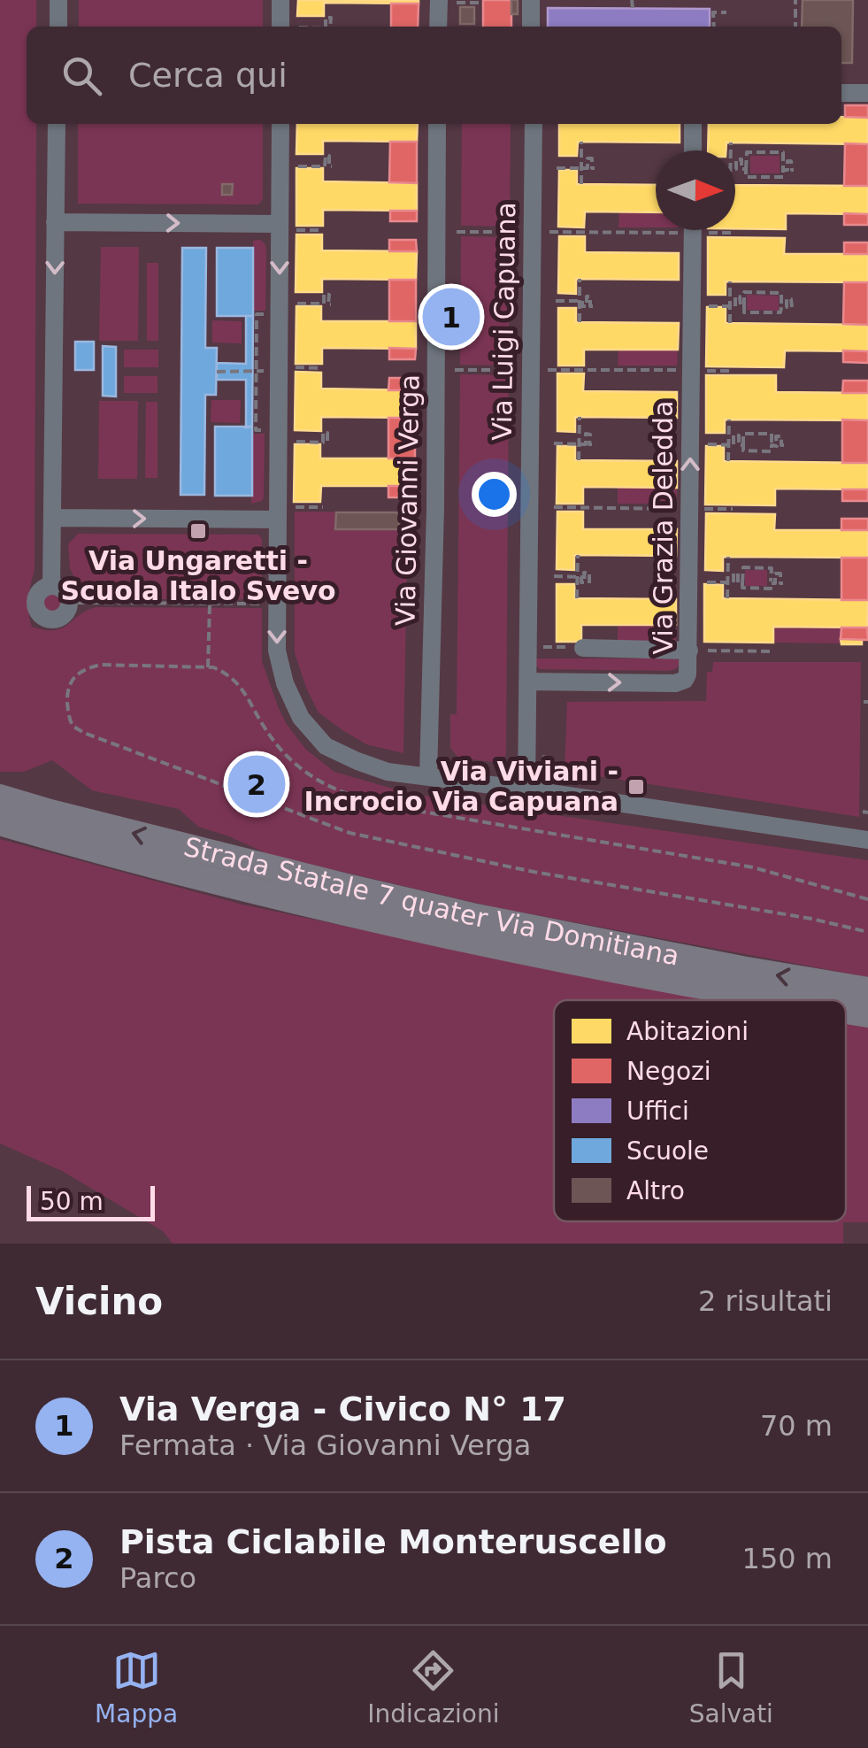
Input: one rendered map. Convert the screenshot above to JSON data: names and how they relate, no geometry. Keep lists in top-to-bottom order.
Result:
{
  "streets": {
    "highway": ["Strada Statale 7 quater Via Domitiana"],
    "street": ["Via Luigi Capuana", "Via Giovanni Verga", "Via Grazia Deledda"]
  },
  "crossings": [
    ["Via Luigi Capuana", "Via Grazia Deledda"]
  ],
  "places": {
    "transit": ["Via Ungaretti - Scuola Italo Svevo", "Via Viviani - Incrocio Via Capuana"]
  },
  "legend": [
    "Abitazioni",
    "Negozi",
    "Uffici",
    "Scuole",
    "Altro"
  ],
  "scale_bar": "50 m",
  "north": "right",
  "page": {
    "search": "Cerca qui",
    "pins": ["1", "2"],
    "scale": "50 m",
    "heading": ["Vicino", "2 risultati"],
    "list": [
      {
        "mark": "1",
        "name": "Via Verga - Civico N° 17",
        "note": "Fermata · Via Giovanni Verga",
        "value": "70 m"
      },
      {
        "mark": "2",
        "name": "Pista Ciclabile Monteruscello",
        "note": "Parco",
        "value": "150 m"
      }
    ],
    "nav": ["Mappa", "Indicazioni", "Salvati"]
  }
}
